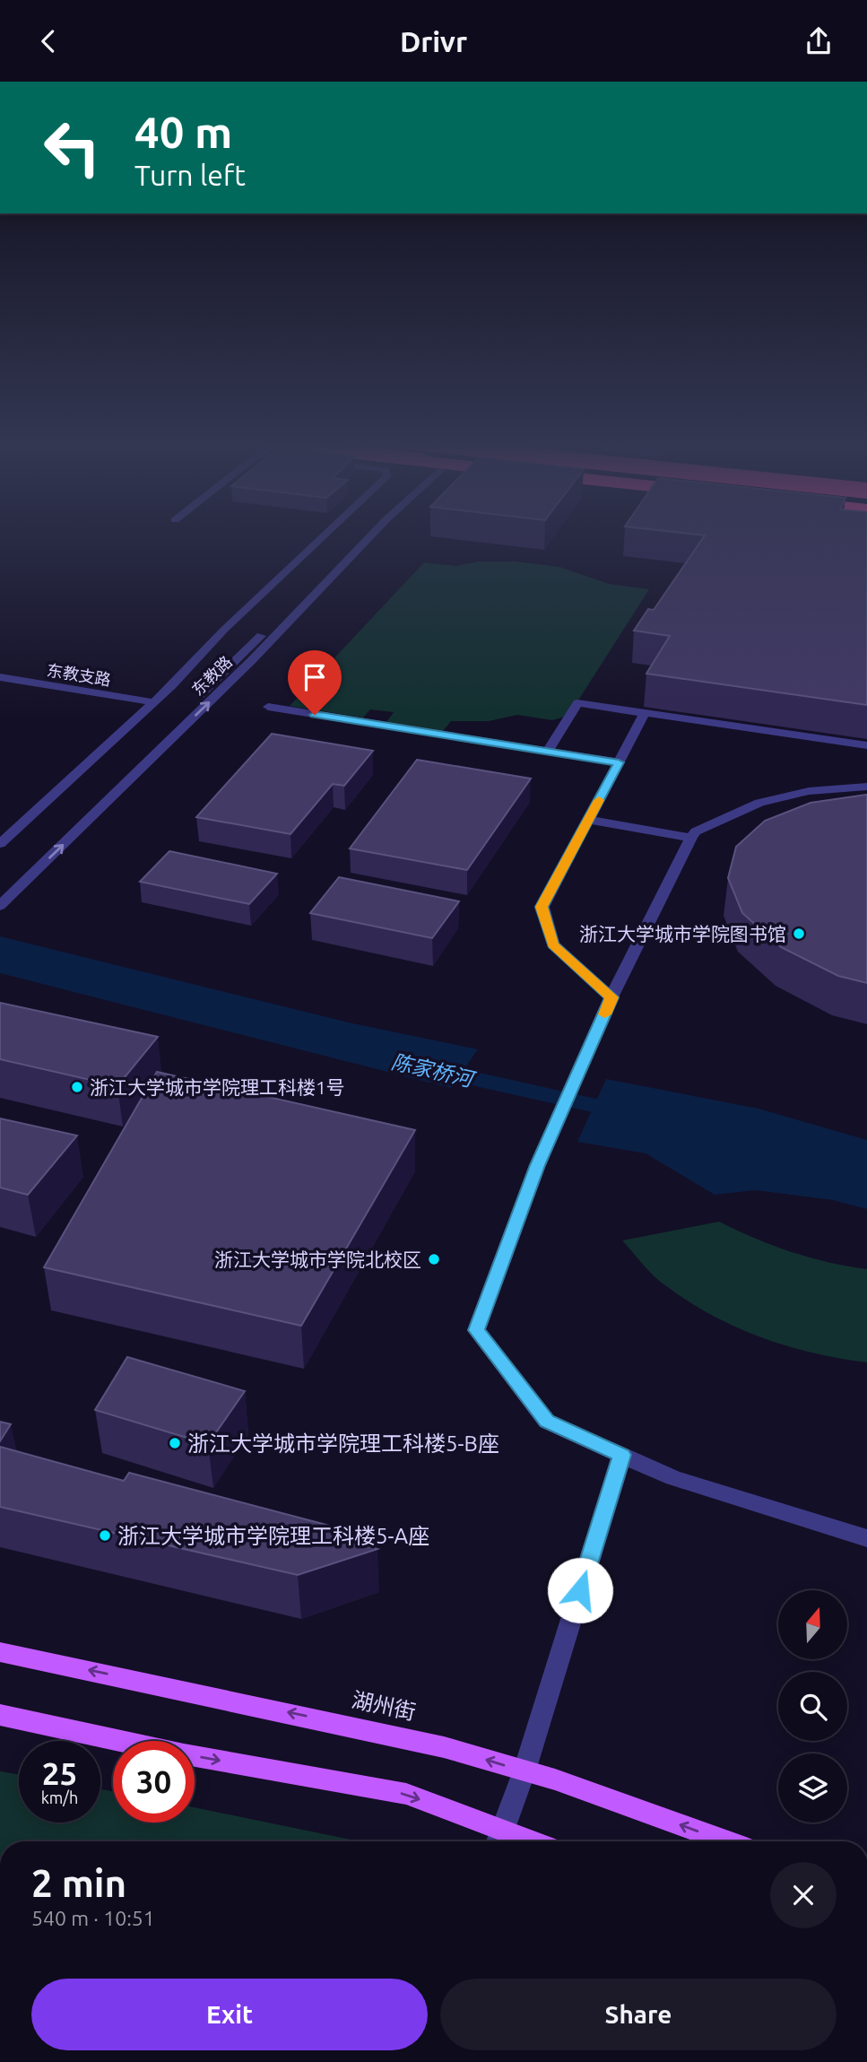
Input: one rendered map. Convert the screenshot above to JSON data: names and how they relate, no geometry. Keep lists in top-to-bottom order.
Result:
{
  "streets": {
    "main road": ["湖州街"],
    "street": ["东教支路", "东教路"]
  },
  "water": ["陈家桥河"],
  "places": [
    "浙江大学城市学院图书馆",
    "浙江大学城市学院理工科楼1号",
    "浙江大学城市学院北校区",
    "浙江大学城市学院理工科楼5-B座",
    "浙江大学城市学院理工科楼5-A座"
  ],
  "north": "top",
  "page": {
    "header": "Drivr",
    "turn": ["40 m", "Turn left"],
    "speed": "25 km/h",
    "limit": "30",
    "heading": ["2 min", "540 m · 10:51"],
    "buttons": ["Exit", "Share"]
  }
}
